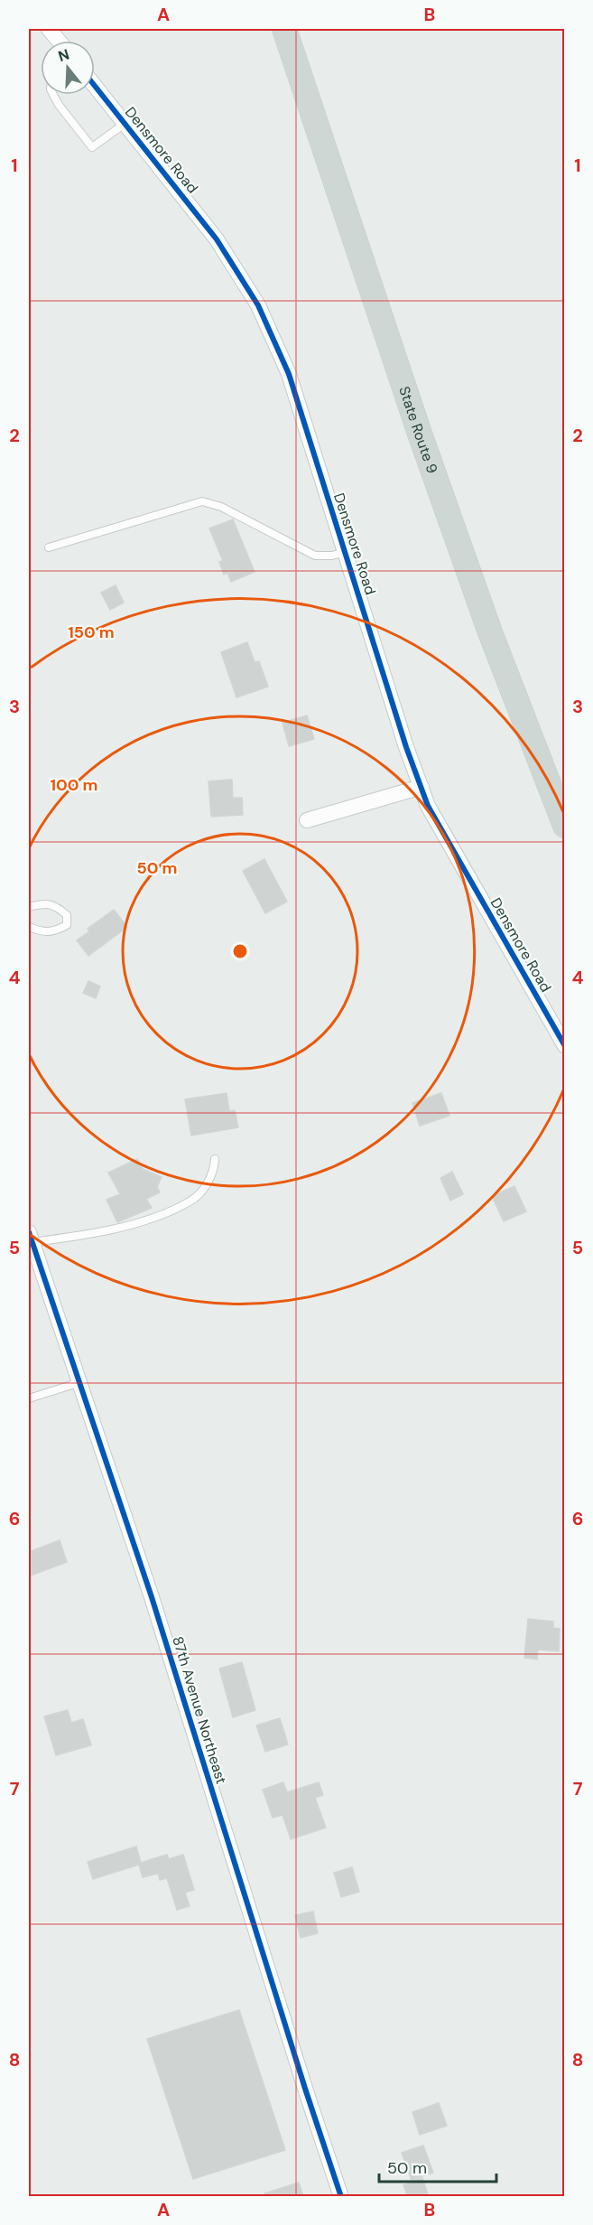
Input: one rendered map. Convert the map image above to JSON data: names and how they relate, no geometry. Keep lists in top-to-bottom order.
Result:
{
  "streets": {
    "main road": ["State Route 9"],
    "street": ["Densmore Road", "87th Avenue Northeast"]
  },
  "scale_bar": "50 m",
  "north": "top",
  "grid": {
    "columns": ["A", "B"],
    "rows": [
      "1",
      "2",
      "3",
      "4",
      "5",
      "6",
      "7",
      "8"
    ]
  },
  "rings": ["150 m", "100 m", "50 m"]
}
